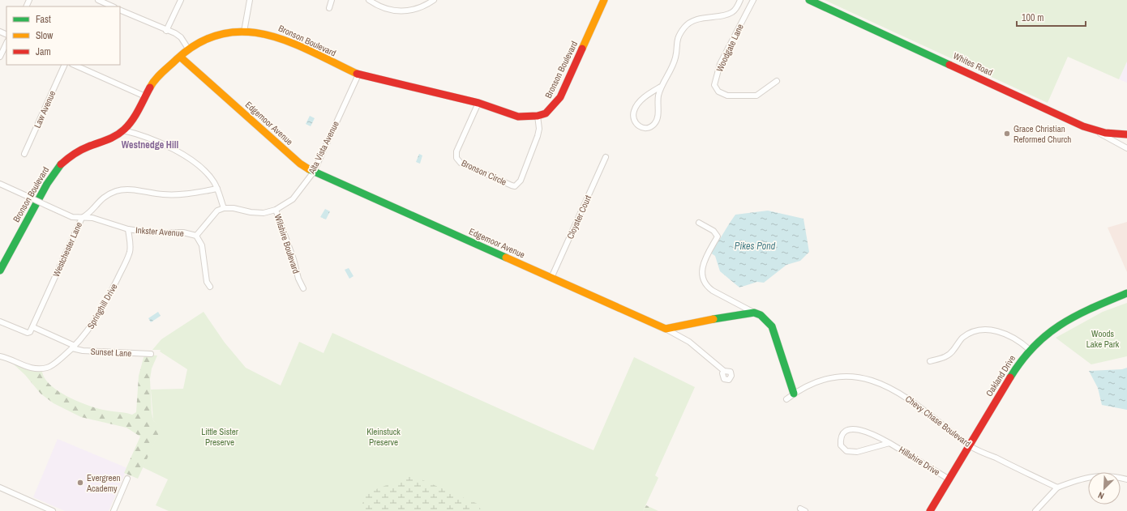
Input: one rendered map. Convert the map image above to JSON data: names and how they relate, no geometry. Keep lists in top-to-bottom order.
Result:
{
  "streets": {
    "street": [
      "Bronson Boulevard",
      "Woodgate Lane",
      "Whites Road",
      "Law Avenue",
      "Edgemoor Avenue",
      "Alta Vista Avenue",
      "Bronson Circle",
      "Cloyster Court",
      "Inkster Avenue",
      "Wilshire Boulevard",
      "Westchester Lane",
      "Springhill Drive",
      "Sunset Lane",
      "Oakland Drive",
      "Chevy Chase Boulevard",
      "Hillshire Drive"
    ]
  },
  "crossings": [
    ["Bronson Boulevard", "Edgemoor Avenue"],
    ["Bronson Boulevard", "Alta Vista Avenue"],
    ["Bronson Boulevard", "Bronson Circle"],
    ["Edgemoor Avenue", "Alta Vista Avenue"],
    ["Edgemoor Avenue", "Cloyster Court"],
    ["Alta Vista Avenue", "Wilshire Boulevard"],
    ["Inkster Avenue", "Westchester Lane"],
    ["Inkster Avenue", "Springhill Drive"],
    ["Westchester Lane", "Sunset Lane"],
    ["Springhill Drive", "Sunset Lane"],
    ["Oakland Drive", "Chevy Chase Boulevard"],
    ["Oakland Drive", "Hillshire Drive"]
  ],
  "districts": ["Westnedge Hill"],
  "water": ["Pikes Pond"],
  "parks": ["Woods Lake Park", "Little Sister Preserve", "Kleinstuck Preserve"],
  "places": ["Grace Christian Reformed Church", "Evergreen Academy"],
  "legend": ["Fast", "Slow", "Jam"],
  "scale_bar": "100 m",
  "north": "bottom left"
}
